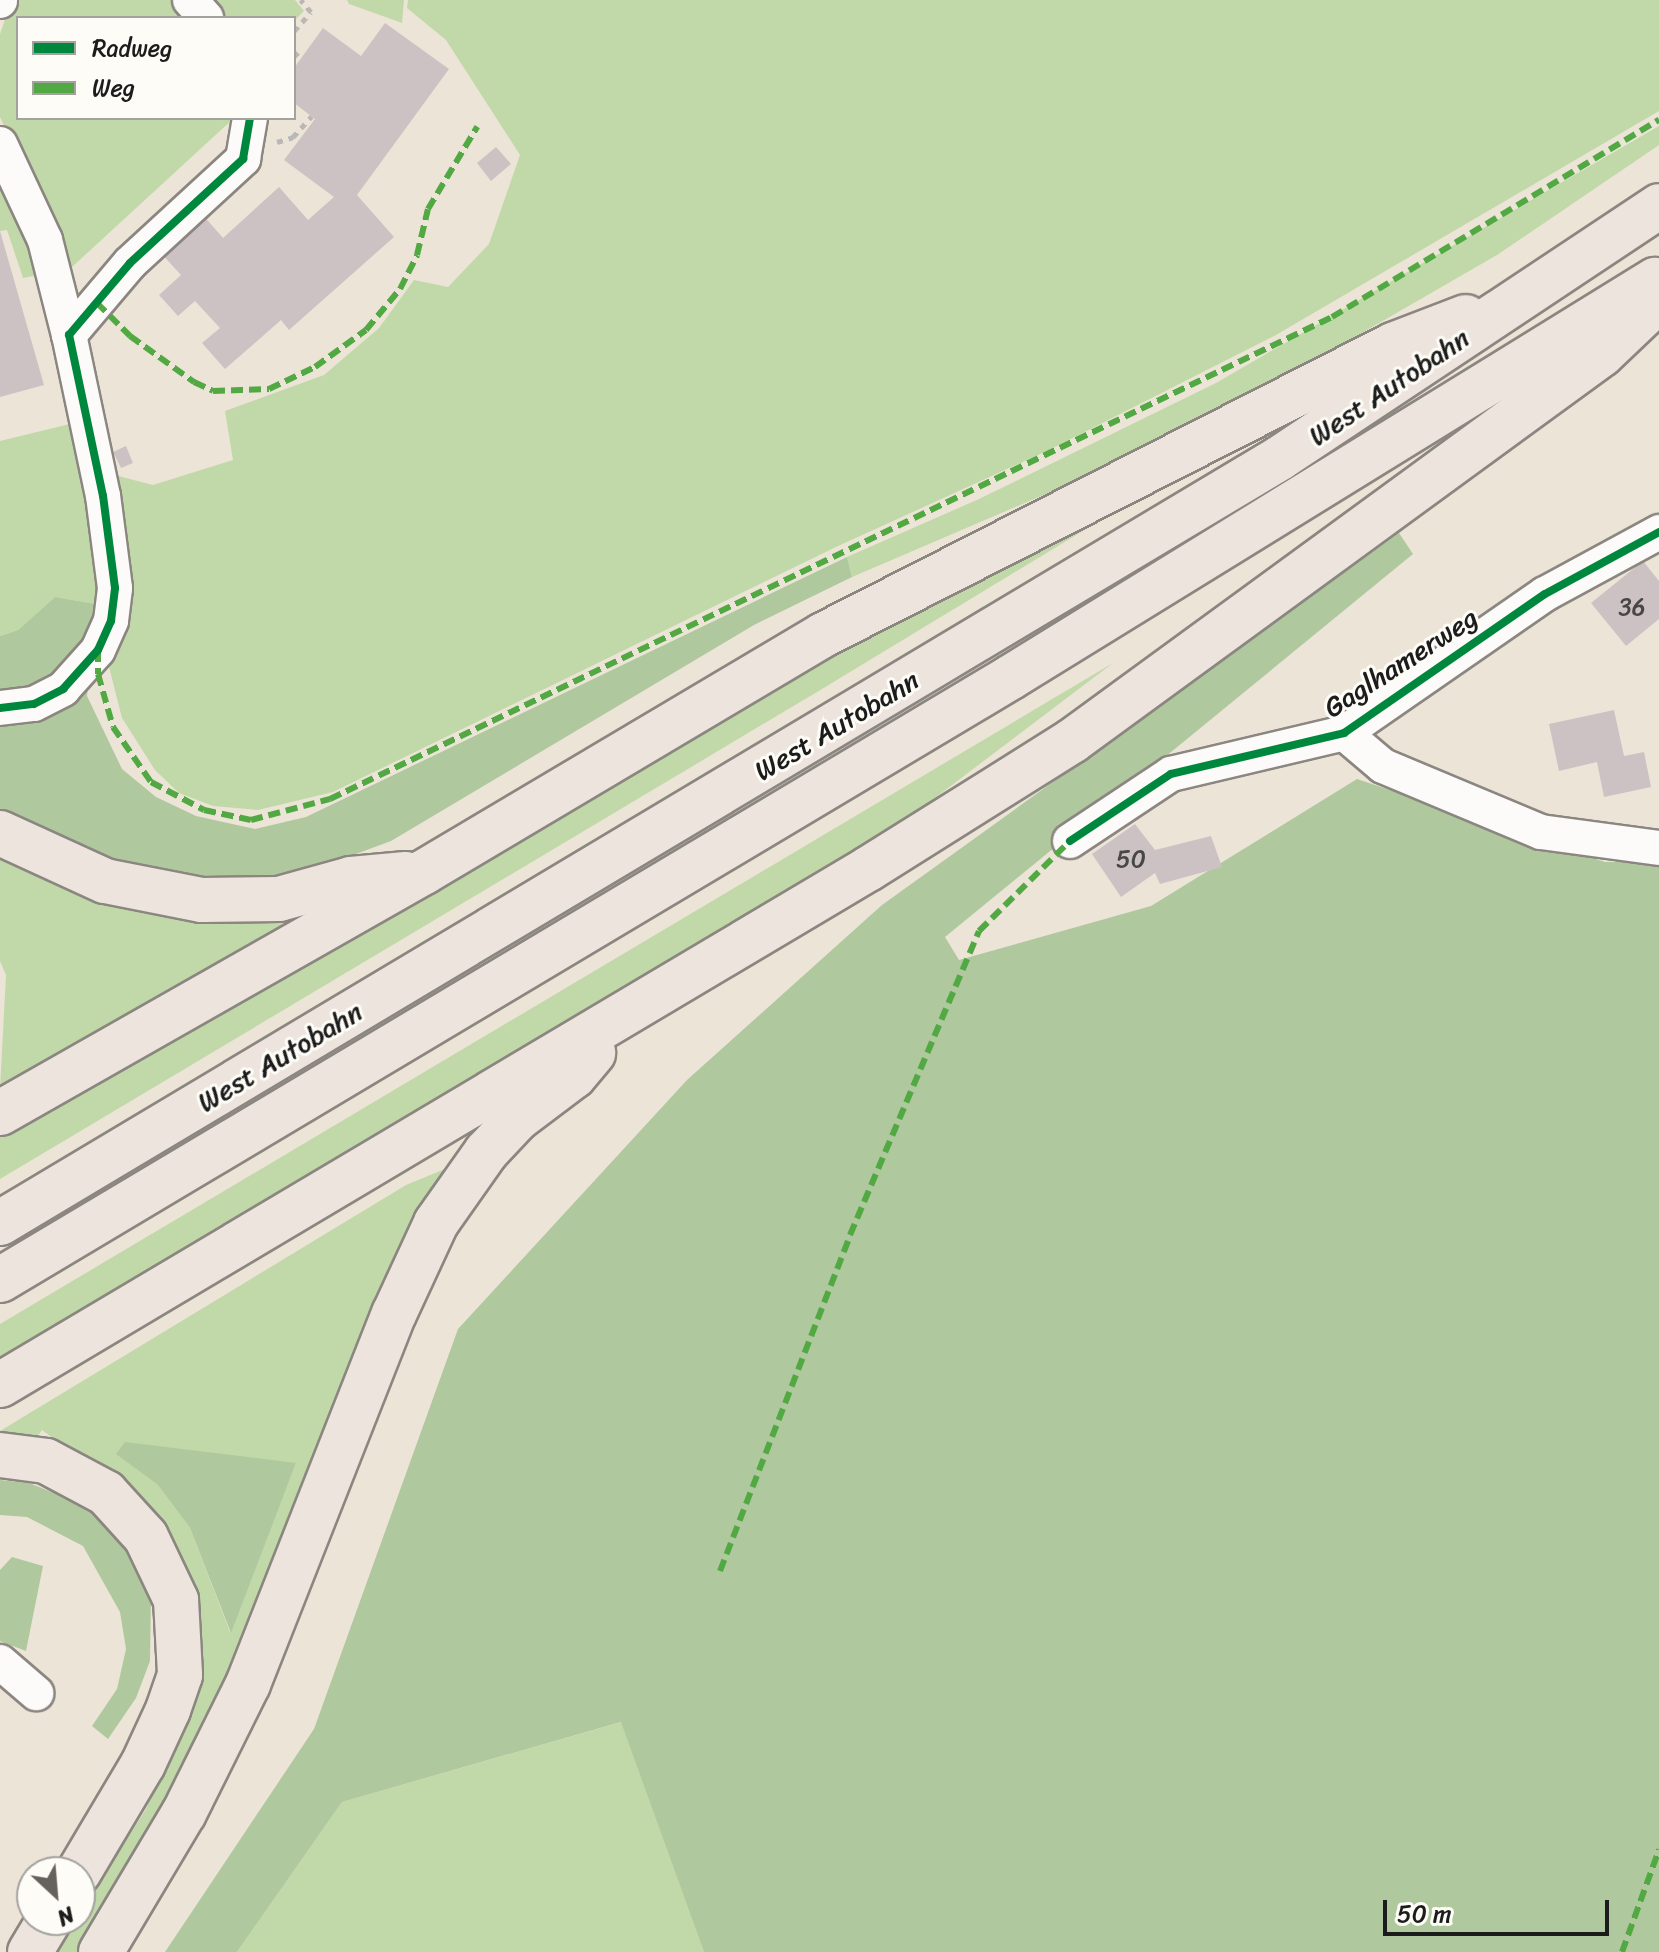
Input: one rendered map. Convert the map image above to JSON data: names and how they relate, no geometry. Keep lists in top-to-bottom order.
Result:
{
  "streets": {
    "highway": ["West Autobahn"],
    "street": ["Gaglhamerweg"]
  },
  "house_numbers": ["36", "50"],
  "legend": ["Radweg", "Weg"],
  "scale_bar": "50 m",
  "north": "bottom right"
}
